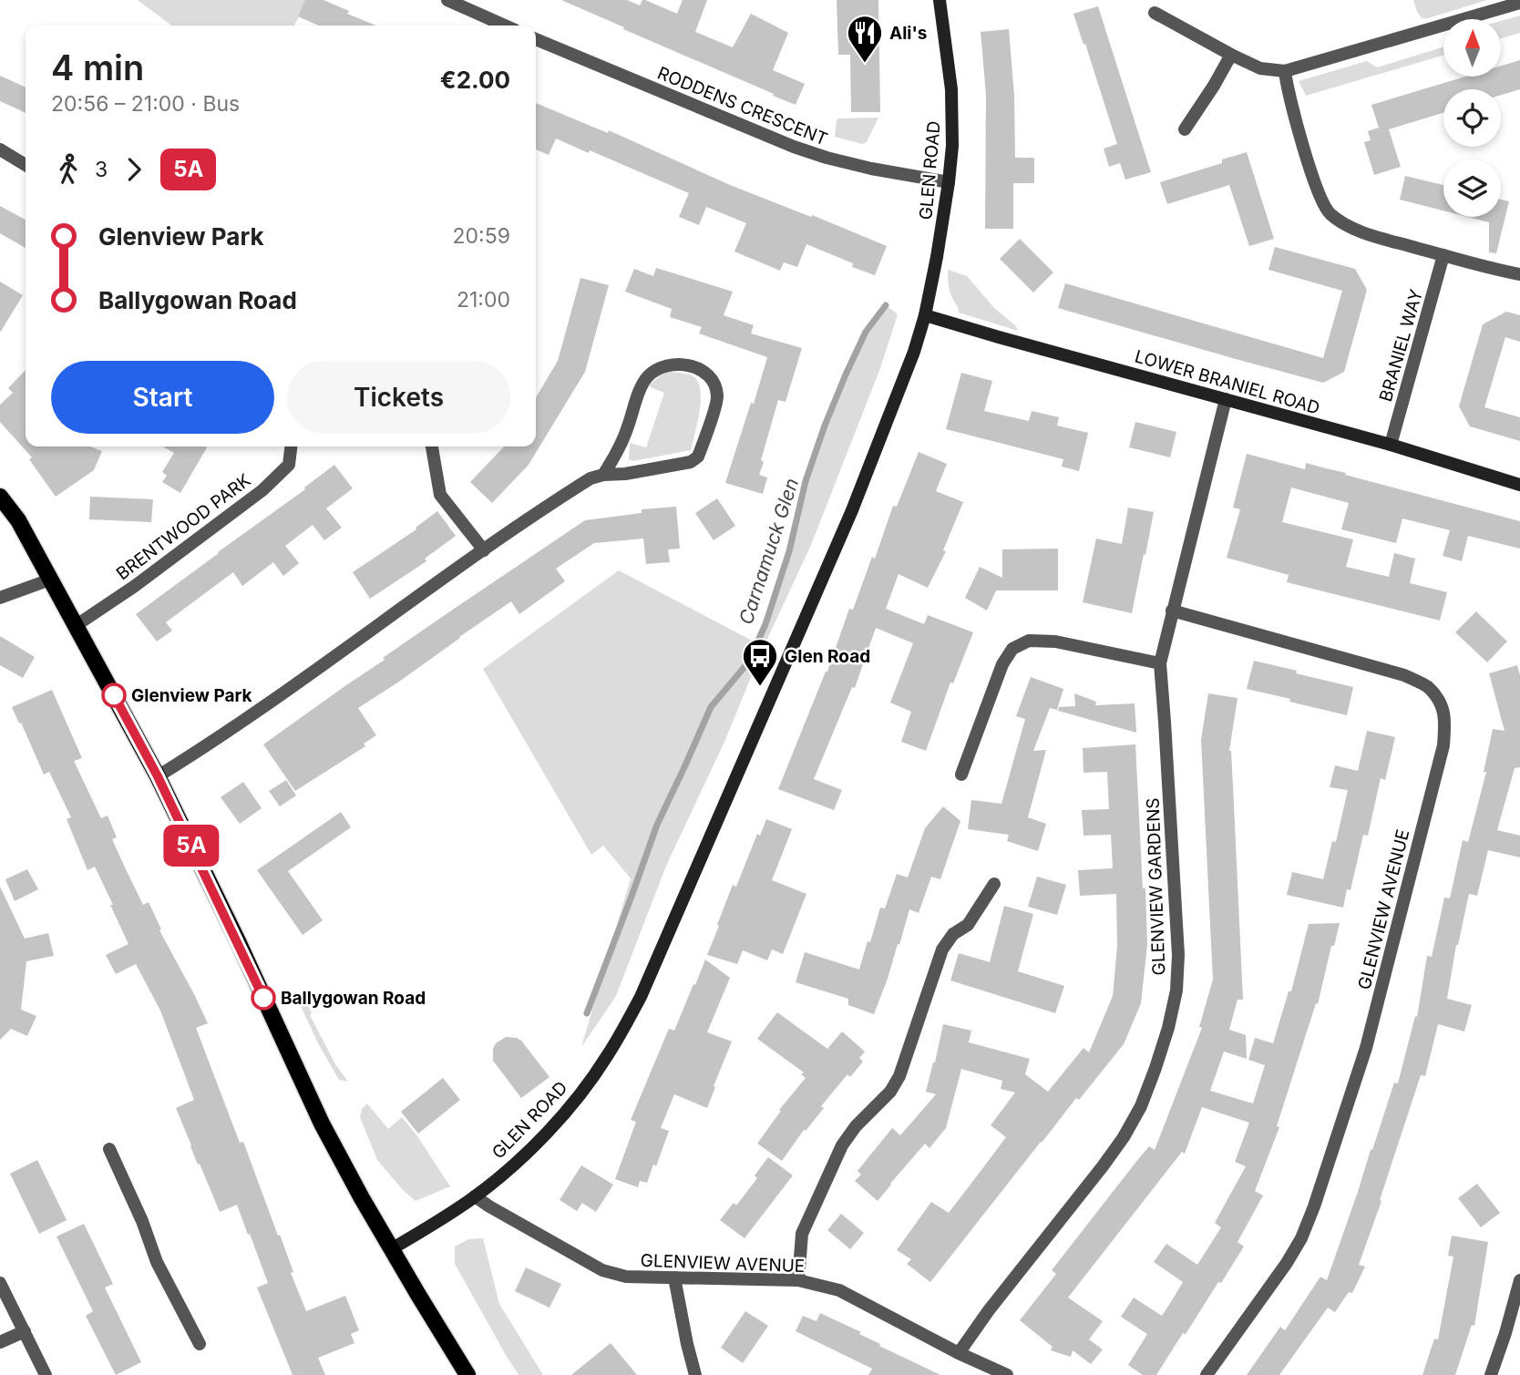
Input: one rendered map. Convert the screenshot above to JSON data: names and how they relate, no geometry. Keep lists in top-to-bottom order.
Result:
{
  "streets": {
    "street": [
      "RODDENS CRESCENT",
      "GLEN ROAD",
      "BRANIEL WAY",
      "LOWER BRANIEL ROAD",
      "BRENTWOOD PARK",
      "GLENVIEW GARDENS",
      "GLENVIEW AVENUE"
    ]
  },
  "crossings": [
    ["RODDENS CRESCENT", "GLEN ROAD"],
    ["GLEN ROAD", "LOWER BRANIEL ROAD"],
    ["GLEN ROAD", "GLENVIEW AVENUE"],
    ["BRANIEL WAY", "LOWER BRANIEL ROAD"],
    ["LOWER BRANIEL ROAD", "GLENVIEW GARDENS"],
    ["GLENVIEW GARDENS", "GLENVIEW AVENUE"]
  ],
  "water": ["Carnamuck Glen"],
  "places": {
    "restaurant": ["Ali's"],
    "bus stop": ["Glen Road"],
    "other": ["Glenview Park", "Ballygowan Road"]
  },
  "lines": ["bus line 5A"],
  "north": "top",
  "page": {
    "on_map": "5A",
    "heading": ["4 min", "20:56 – 21:00 · Bus", "€2.00"],
    "legs": ["3", "5A"],
    "list": [
      {
        "name": "Glenview Park",
        "value": "20:59"
      },
      {
        "name": "Ballygowan Road",
        "value": "21:00"
      }
    ],
    "buttons": ["Start", "Tickets"]
  }
}
